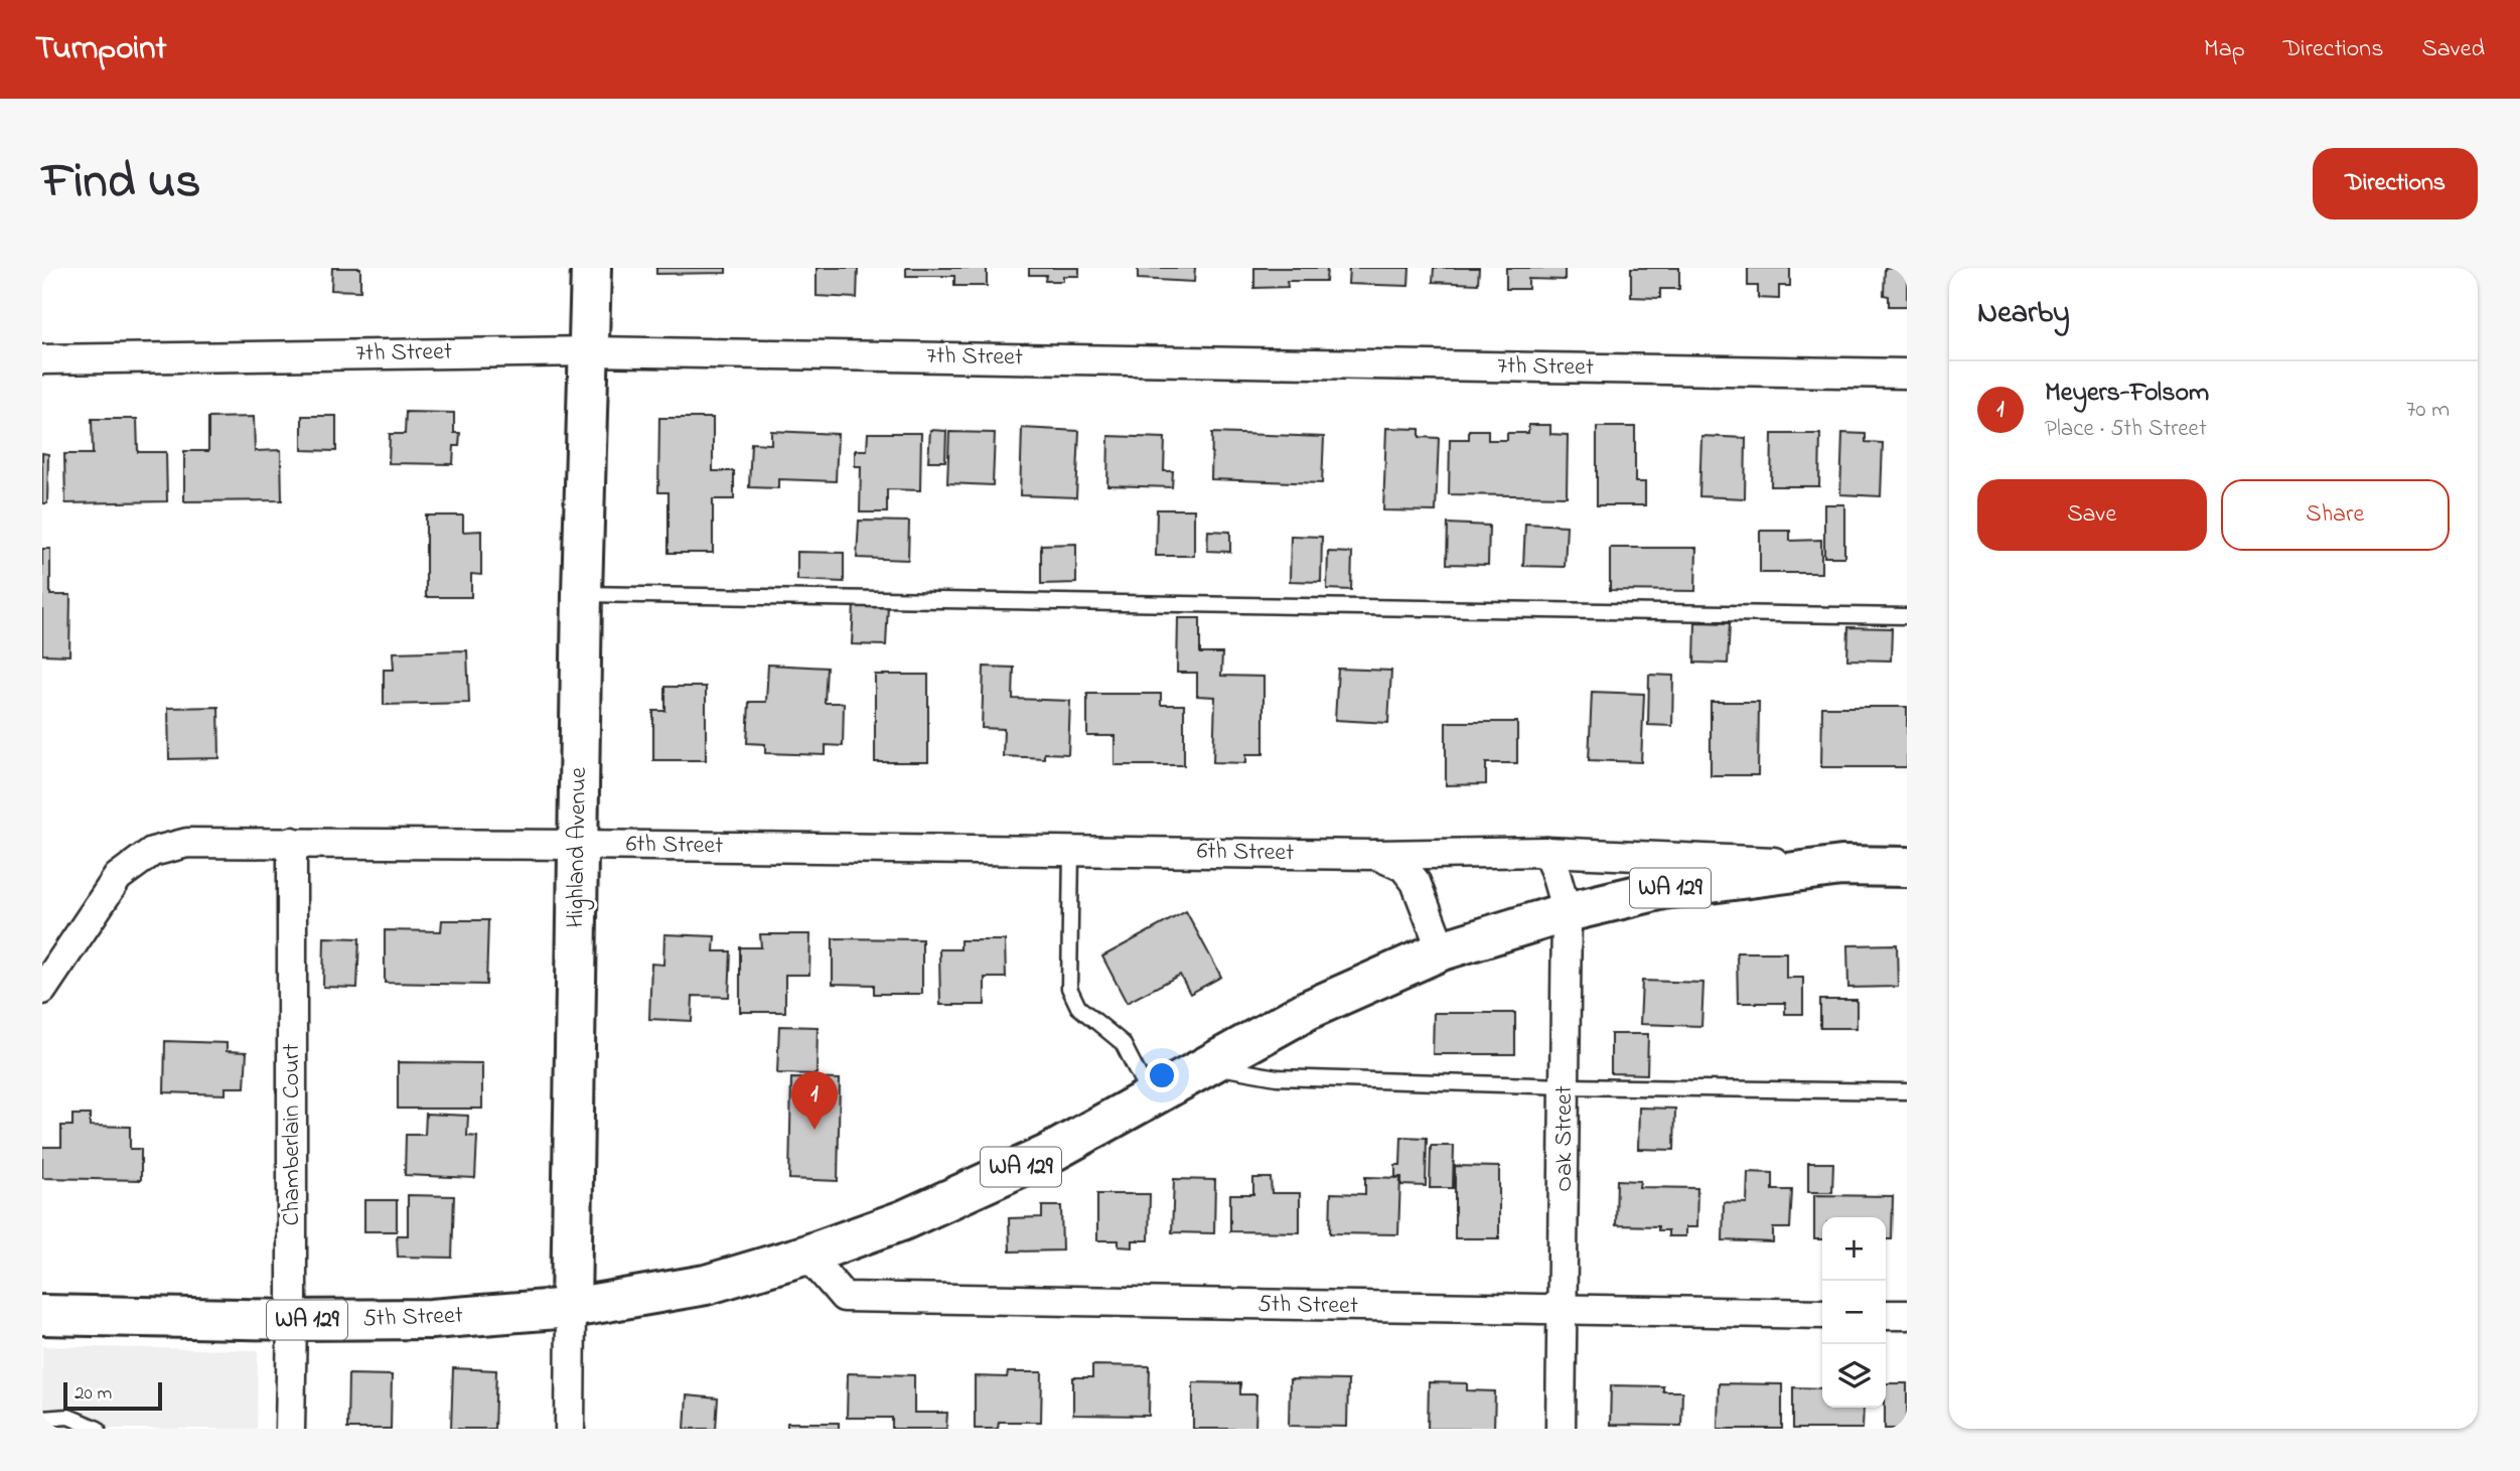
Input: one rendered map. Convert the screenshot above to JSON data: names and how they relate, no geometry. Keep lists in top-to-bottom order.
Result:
{
  "streets": {
    "main road": [
      "6th Street",
      "Highland Avenue",
      "WA 129",
      "5th Street"
    ],
    "street": ["7th Street", "Chamberlain Court", "Oak Street"]
  },
  "crossings": [
    ["7th Street", "Highland Avenue"],
    ["6th Street", "Highland Avenue"],
    ["6th Street", "WA 129"],
    ["6th Street", "Chamberlain Court"],
    ["6th Street", "Oak Street"],
    ["Highland Avenue", "WA 129"],
    ["Highland Avenue", "5th Street"],
    ["WA 129", "5th Street"],
    ["Chamberlain Court", "5th Street"],
    ["Oak Street", "5th Street"]
  ],
  "scale_bar": "20 m",
  "page": {
    "header": "Turnpoint",
    "nav": ["Map", "Directions", "Saved"],
    "title": "Find us",
    "buttons": [
      "Directions",
      ["Save", "Share"]
    ],
    "heading": "Nearby",
    "list": [
      {
        "mark": "1",
        "name": "Meyers-Folsom",
        "note": "Place · 5th Street",
        "value": "70 m"
      }
    ],
    "pins": "1",
    "map_buttons": ["+", "−"],
    "scale": "20 m"
  }
}
